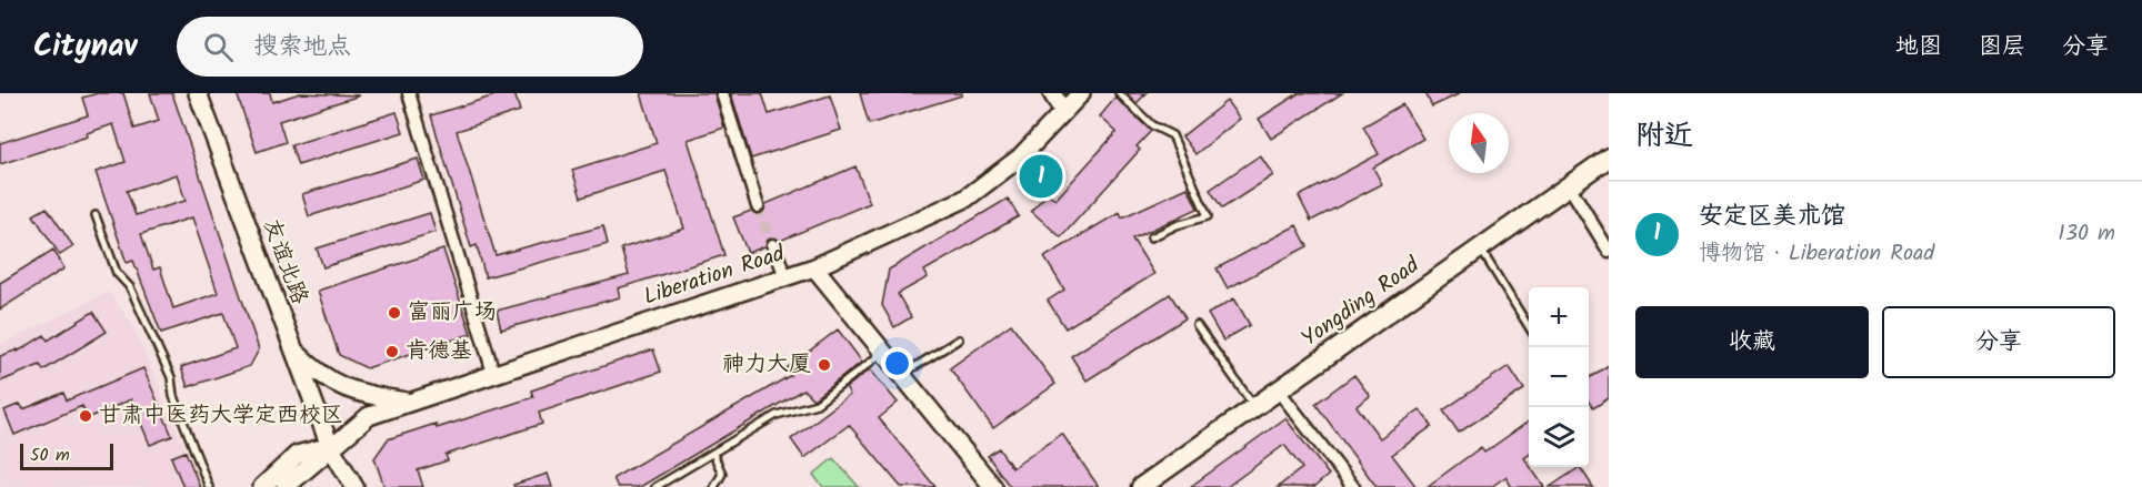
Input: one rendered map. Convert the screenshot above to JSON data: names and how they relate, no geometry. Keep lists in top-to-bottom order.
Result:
{
  "streets": {
    "main road": ["友谊北路", "Liberation Road", "Yongding Road"]
  },
  "crossings": [
    ["友谊北路", "Liberation Road"]
  ],
  "places": [
    "富丽广场",
    "肯德基",
    "神力大厦",
    "甘肃中医药大学定西校区"
  ],
  "scale_bar": "50 m",
  "north": "top",
  "page": {
    "header": "Citynav",
    "search": "搜索地点",
    "nav": ["地图", "图层", "分享"],
    "heading": "附近",
    "pins": "1",
    "list": [
      {
        "mark": "1",
        "name": "安定区美术馆",
        "note": "博物馆 · Liberation Road",
        "value": "130 m"
      }
    ],
    "buttons": ["收藏", "分享"],
    "map_buttons": ["+", "−"],
    "scale": "50 m"
  }
}
